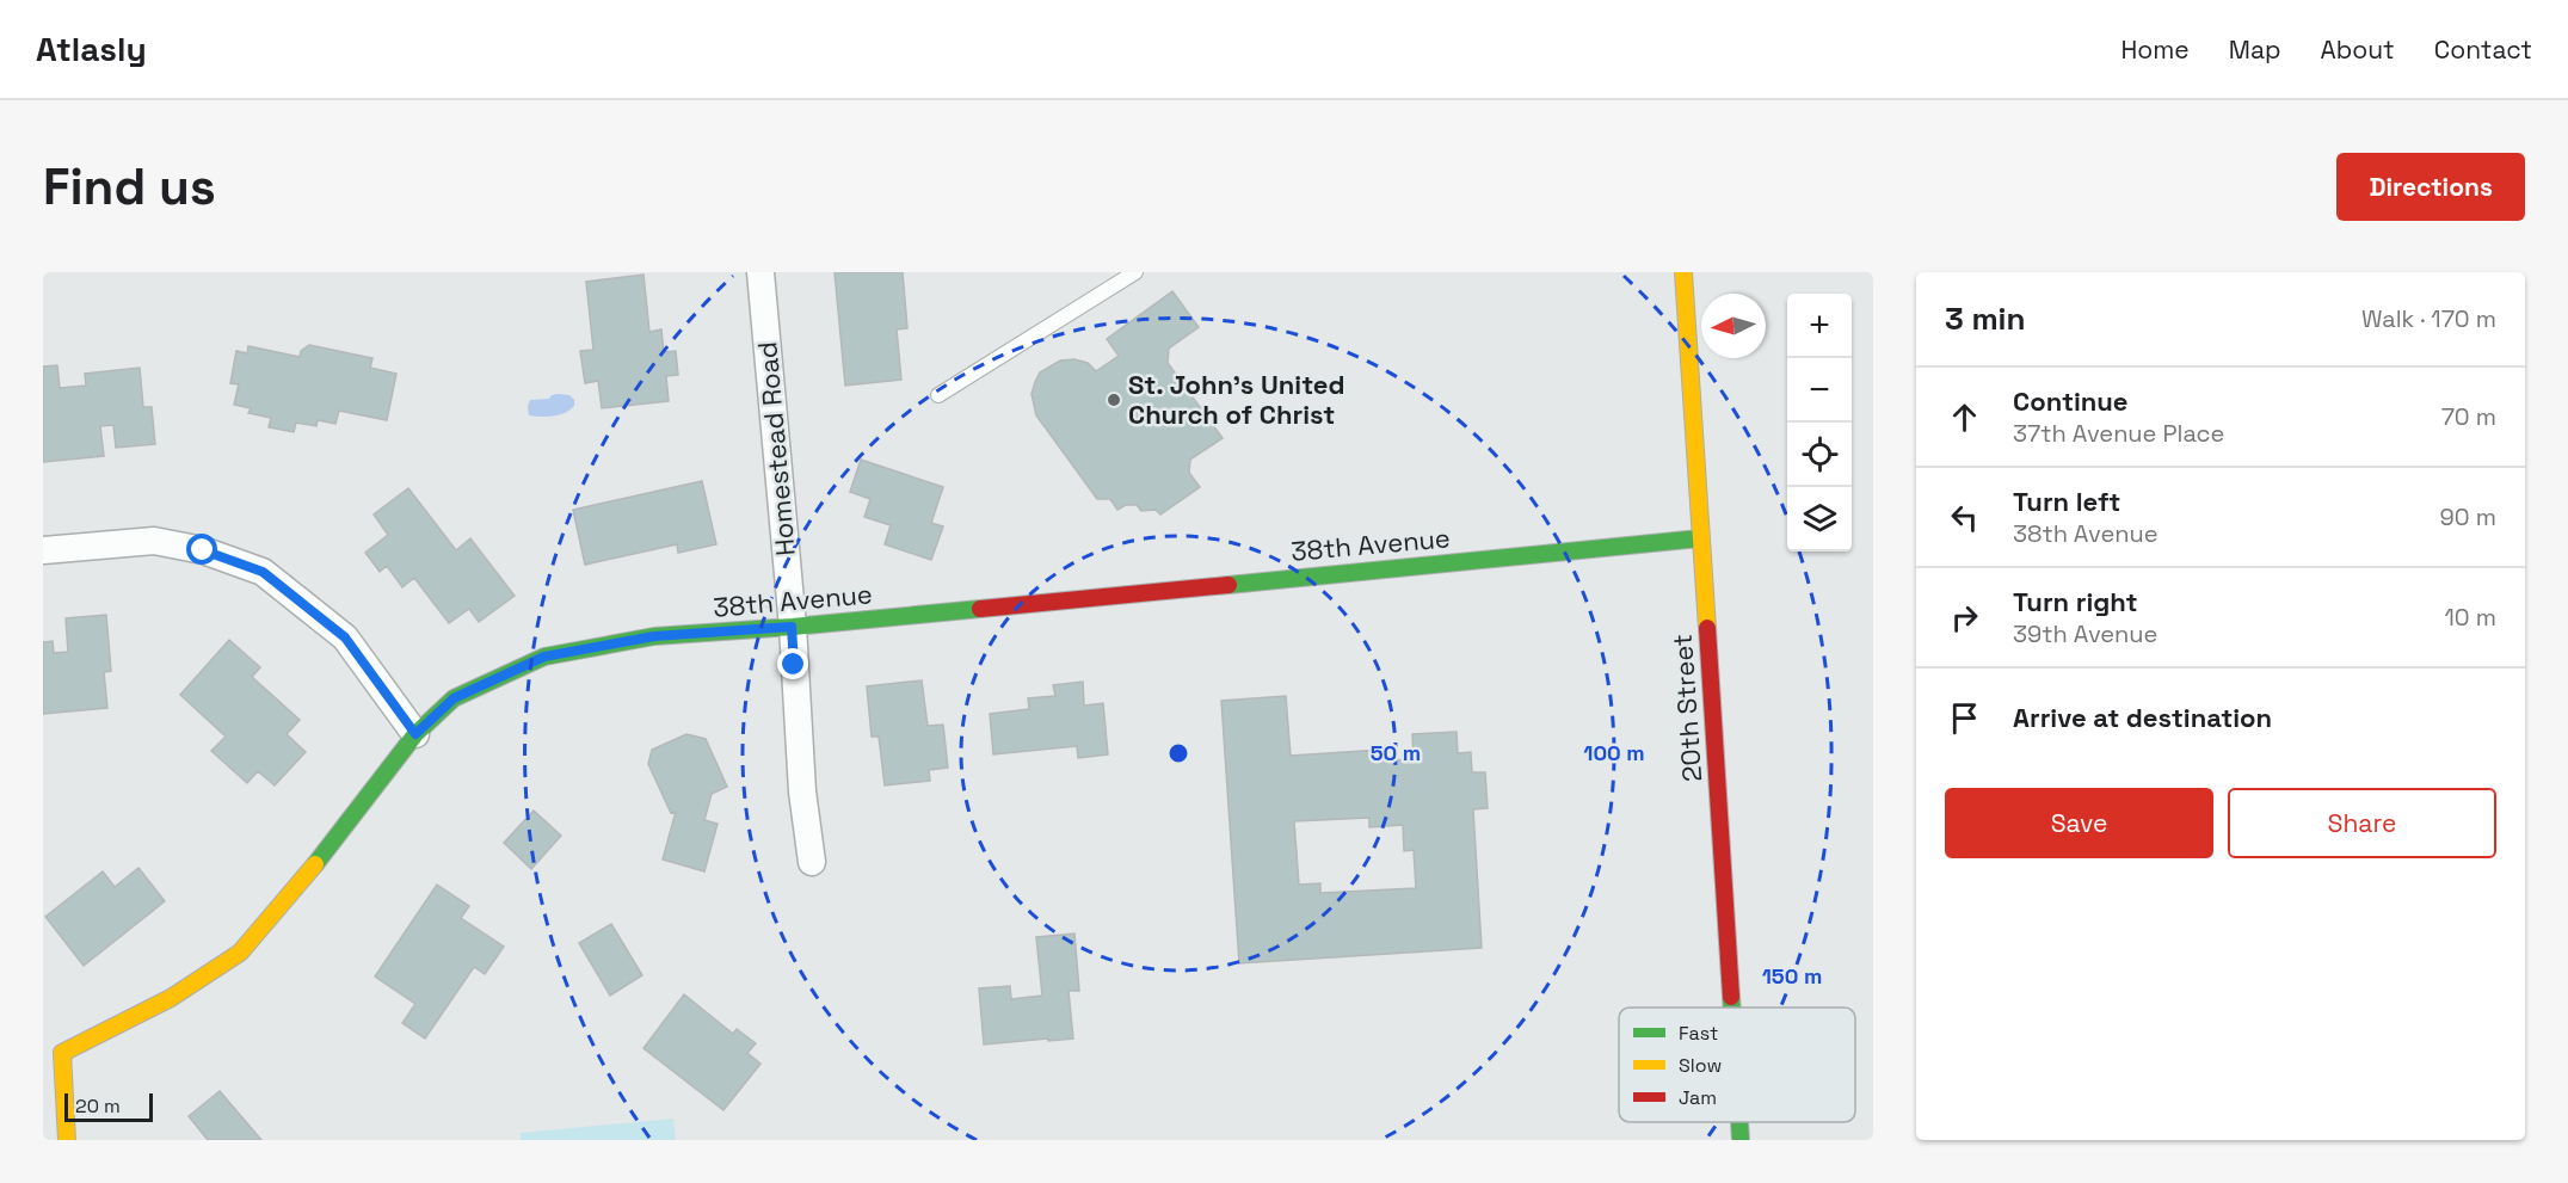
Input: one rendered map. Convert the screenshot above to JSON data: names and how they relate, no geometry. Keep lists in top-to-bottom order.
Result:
{
  "streets": {
    "street": ["Homestead Road", "38th Avenue", "20th Street"]
  },
  "crossings": [
    ["Homestead Road", "38th Avenue"],
    ["38th Avenue", "20th Street"]
  ],
  "places": ["St. John's United Church of Christ"],
  "legend": ["Fast", "Slow", "Jam"],
  "scale_bar": "20 m",
  "north": "left",
  "page": {
    "header": "Atlasly",
    "nav": [
      "Home",
      "Map",
      "About",
      "Contact"
    ],
    "buttons": [
      "Directions",
      ["Save", "Share"]
    ],
    "title": "Find us",
    "heading": ["3 min", "Walk · 170 m"],
    "map_buttons": ["+", "−"],
    "list": [
      ["Continue", "37th Avenue Place", "70 m"],
      ["Turn left", "38th Avenue", "90 m"],
      ["Turn right", "39th Avenue", "10 m"],
      "Arrive at destination"
    ],
    "scale": "20 m"
  },
  "rings": ["50 m", "100 m", "150 m"]
}
